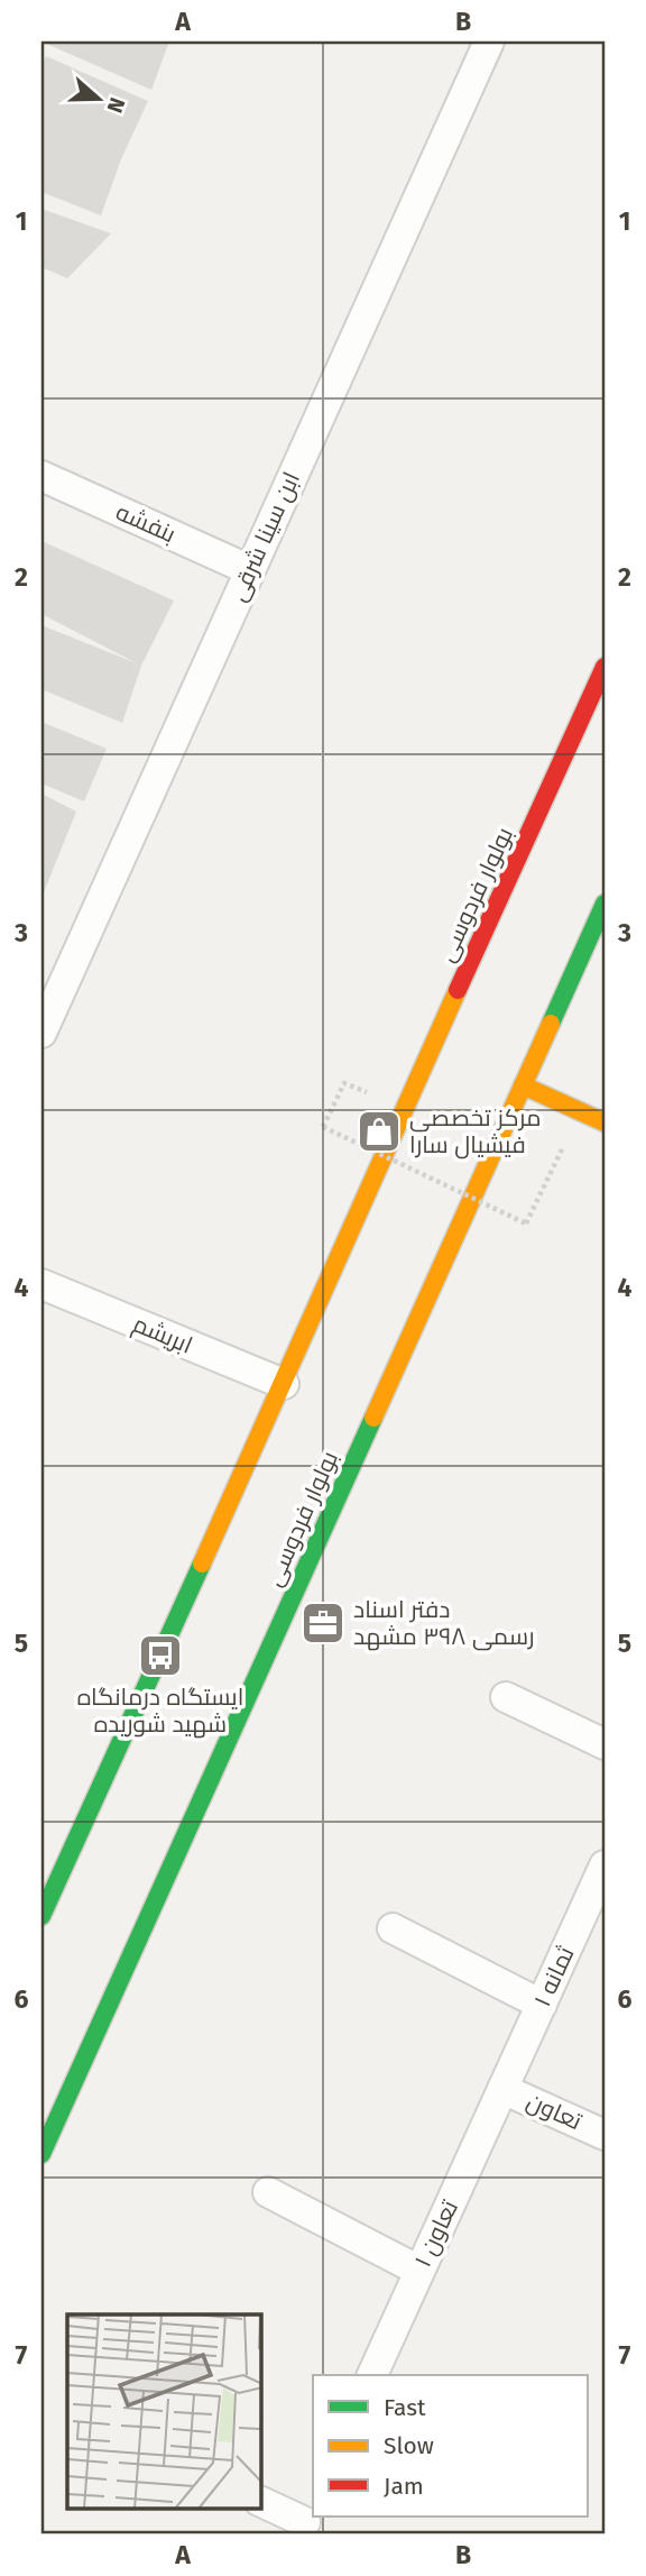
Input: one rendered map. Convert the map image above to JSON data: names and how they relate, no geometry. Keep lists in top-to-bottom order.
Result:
{
  "streets": {
    "main road": ["بولوار فردوسی"],
    "street": [
      "بنفشه",
      "ابن سینا شرقی",
      "ابریشم",
      "ثمانه ۱",
      "تعاون",
      "تعاون ۱"
    ]
  },
  "crossings": [
    ["بنفشه", "ابن سینا شرقی"],
    ["بولوار فردوسی", "ابریشم"],
    ["ثمانه ۱", "تعاون"],
    ["ثمانه ۱", "تعاون ۱"],
    ["تعاون", "تعاون ۱"]
  ],
  "places": {
    "shop": ["مرکز تخصصی فیشیال سارا"],
    "office": ["دفتر اسناد رسمی ۳۹۸ مشهد"],
    "bus stop": ["ایستگاه درمانگاه شهید شوریده"]
  },
  "legend": ["Fast", "Slow", "Jam"],
  "north": "right",
  "grid": {
    "columns": ["A", "B"],
    "rows": [
      "1",
      "2",
      "3",
      "4",
      "5",
      "6",
      "7"
    ]
  }
}
